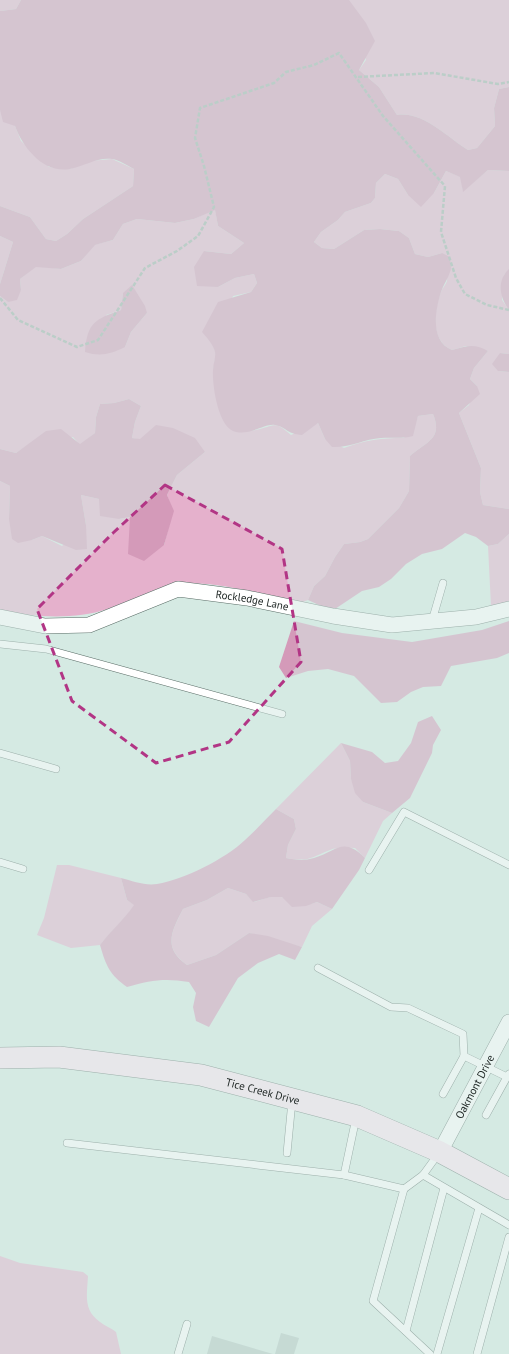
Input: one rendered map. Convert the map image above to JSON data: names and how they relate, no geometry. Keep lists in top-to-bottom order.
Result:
{
  "streets": {
    "street": ["Rockledge Lane", "Oakmont Drive", "Tice Creek Drive"]
  },
  "crossings": [
    ["Oakmont Drive", "Tice Creek Drive"]
  ]
}
